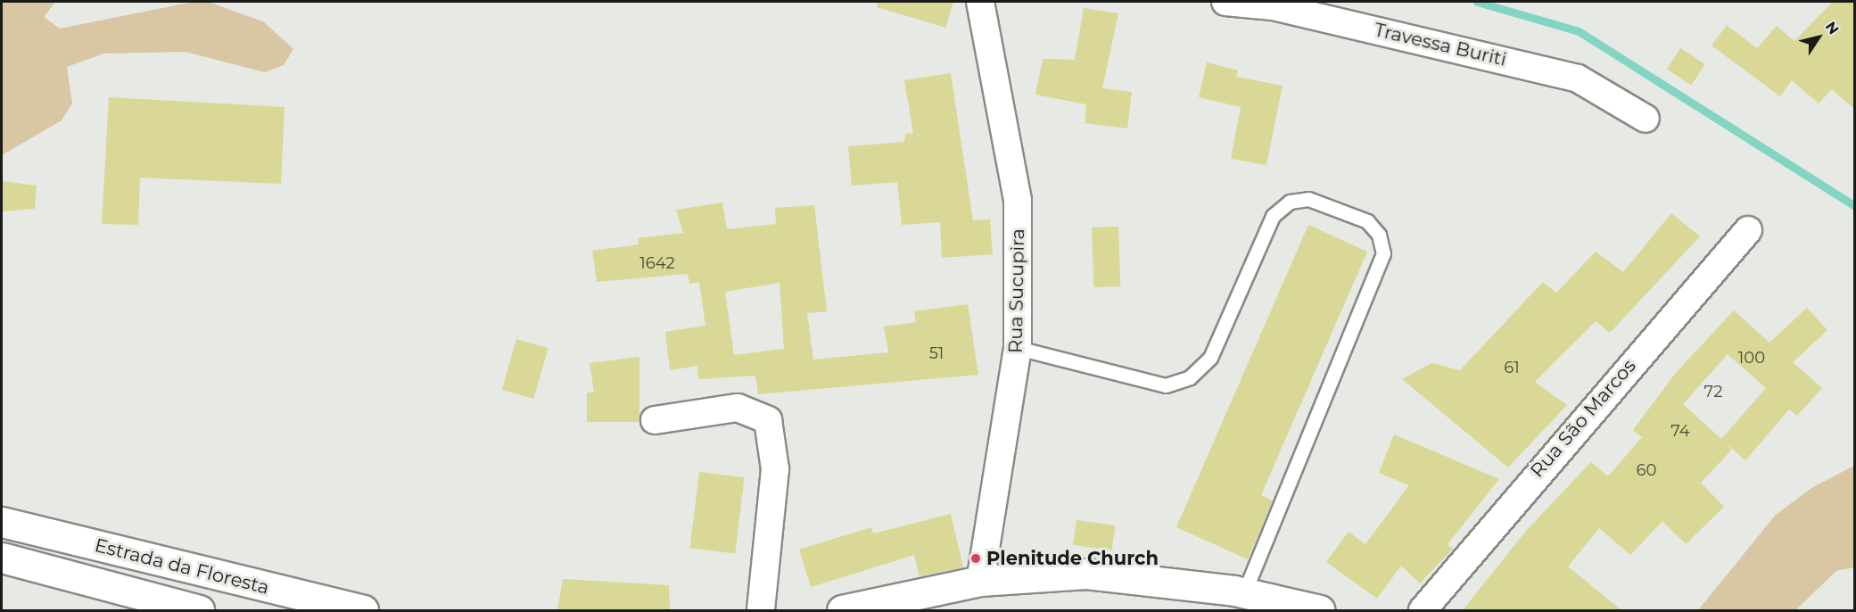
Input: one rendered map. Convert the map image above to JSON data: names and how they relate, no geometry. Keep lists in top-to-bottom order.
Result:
{
  "streets": {
    "main road": ["Estrada da Floresta"],
    "street": ["Travessa Buriti", "Rua Sucupira", "Rua São Marcos"]
  },
  "places": ["Plenitude Church"],
  "house_numbers": [
    "1642",
    "51",
    "100",
    "61",
    "72",
    "74",
    "60"
  ],
  "north": "top right"
}
